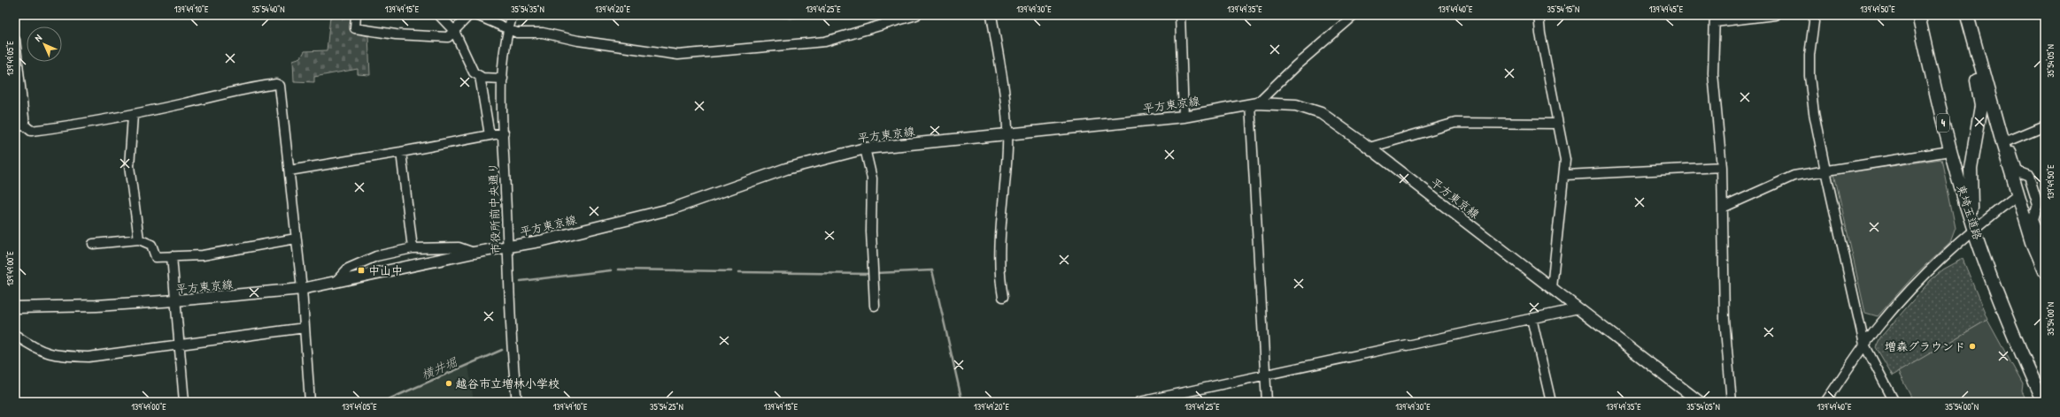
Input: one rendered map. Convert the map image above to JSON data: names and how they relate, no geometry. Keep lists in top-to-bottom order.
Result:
{
  "streets": {
    "highway": ["4", "東埼玉道路"],
    "main road": ["平方東京線"],
    "street": ["市役所前中央通り"]
  },
  "crossings": [
    ["平方東京線", "市役所前中央通り"]
  ],
  "water": ["横井堀"],
  "places": {
    "transit": ["中山中"],
    "other": ["増森グラウンド", "越谷市立増林小学校"]
  },
  "north": "top left",
  "coordinates": [
    "139°49'10\"E",
    "35°54'40\"N",
    "139°49'15\"E",
    "35°54'35\"N",
    "139°49'20\"E",
    "139°49'25\"E",
    "139°49'30\"E",
    "139°49'35\"E",
    "139°49'40\"E",
    "35°54'15\"N",
    "139°49'45\"E",
    "139°49'50\"E",
    "139°49'05\"E",
    "35°54'05\"N",
    "139°49'00\"E",
    "35°54'00\"N",
    "35°54'25\"N"
  ]
}
